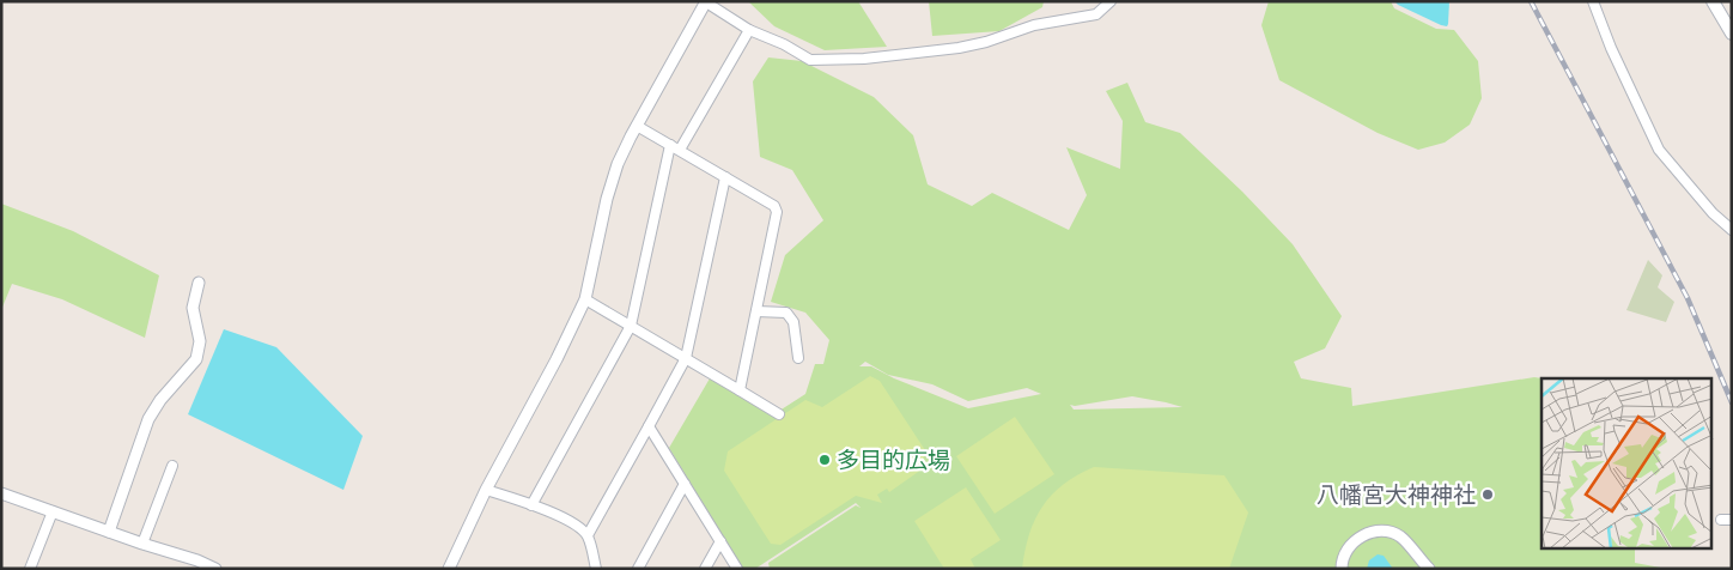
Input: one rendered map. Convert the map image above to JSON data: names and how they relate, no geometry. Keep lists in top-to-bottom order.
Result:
{
  "places": ["多目的広場", "八幡宮大神神社"]
}
